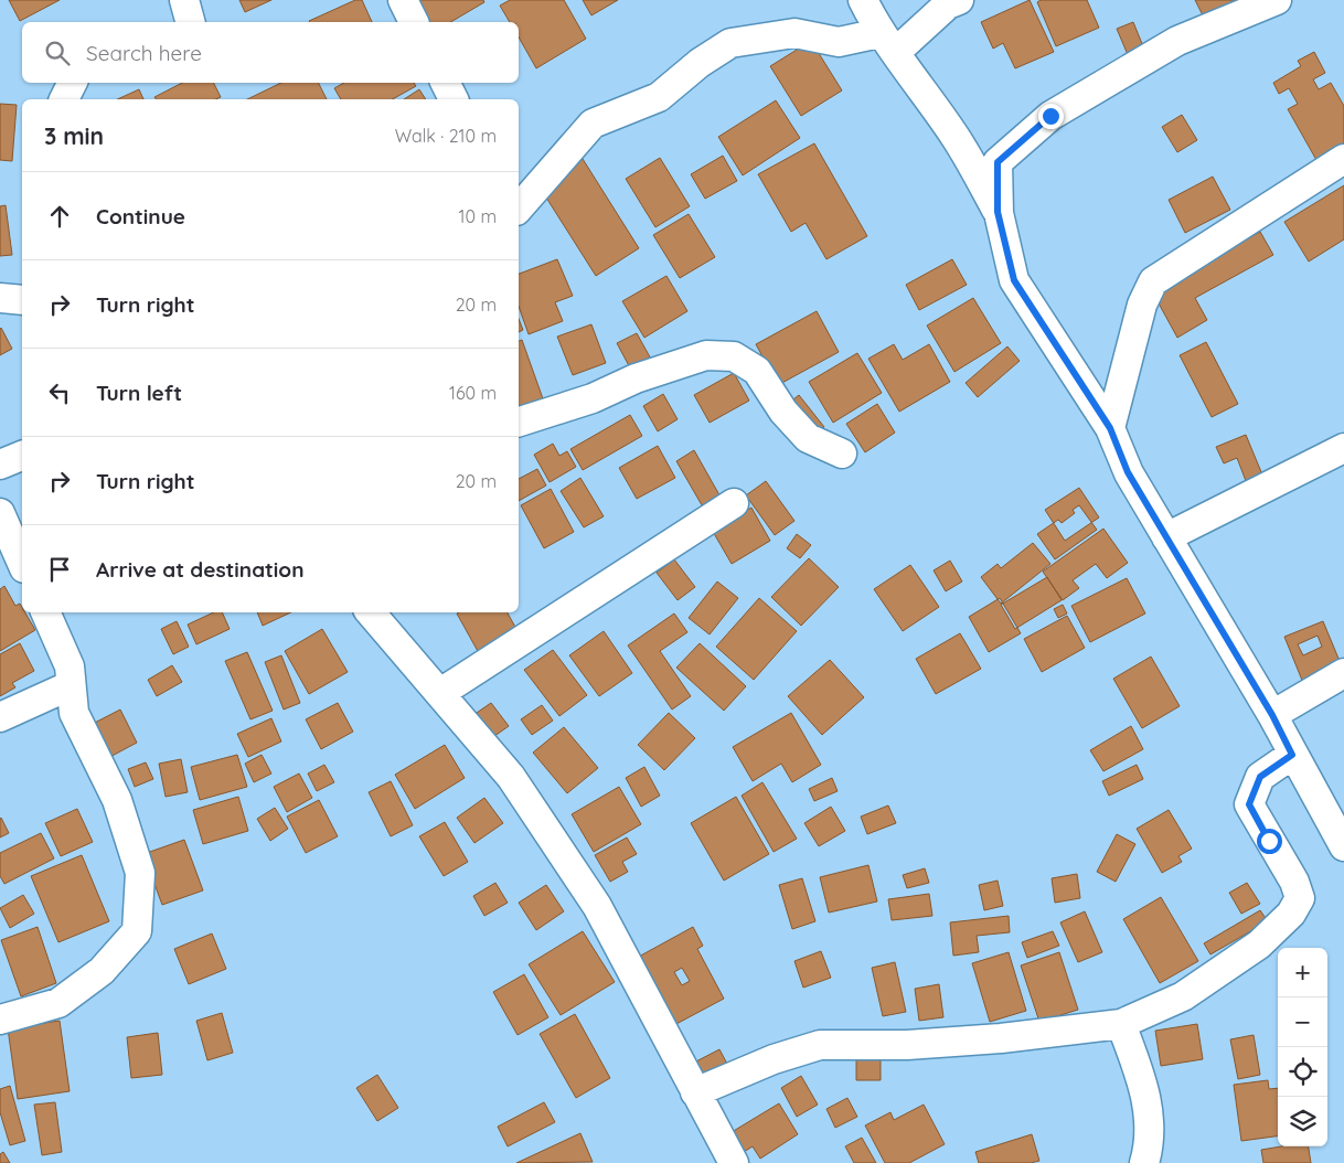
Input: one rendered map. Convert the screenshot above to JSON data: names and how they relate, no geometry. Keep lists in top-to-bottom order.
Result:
{
  "page": {
    "search": "Search here",
    "heading": ["3 min", "Walk · 210 m"],
    "list": [
      ["Continue", "10 m"],
      ["Turn right", "20 m"],
      ["Turn left", "160 m"],
      ["Turn right", "20 m"],
      "Arrive at destination"
    ],
    "map_buttons": ["+", "−"]
  }
}
